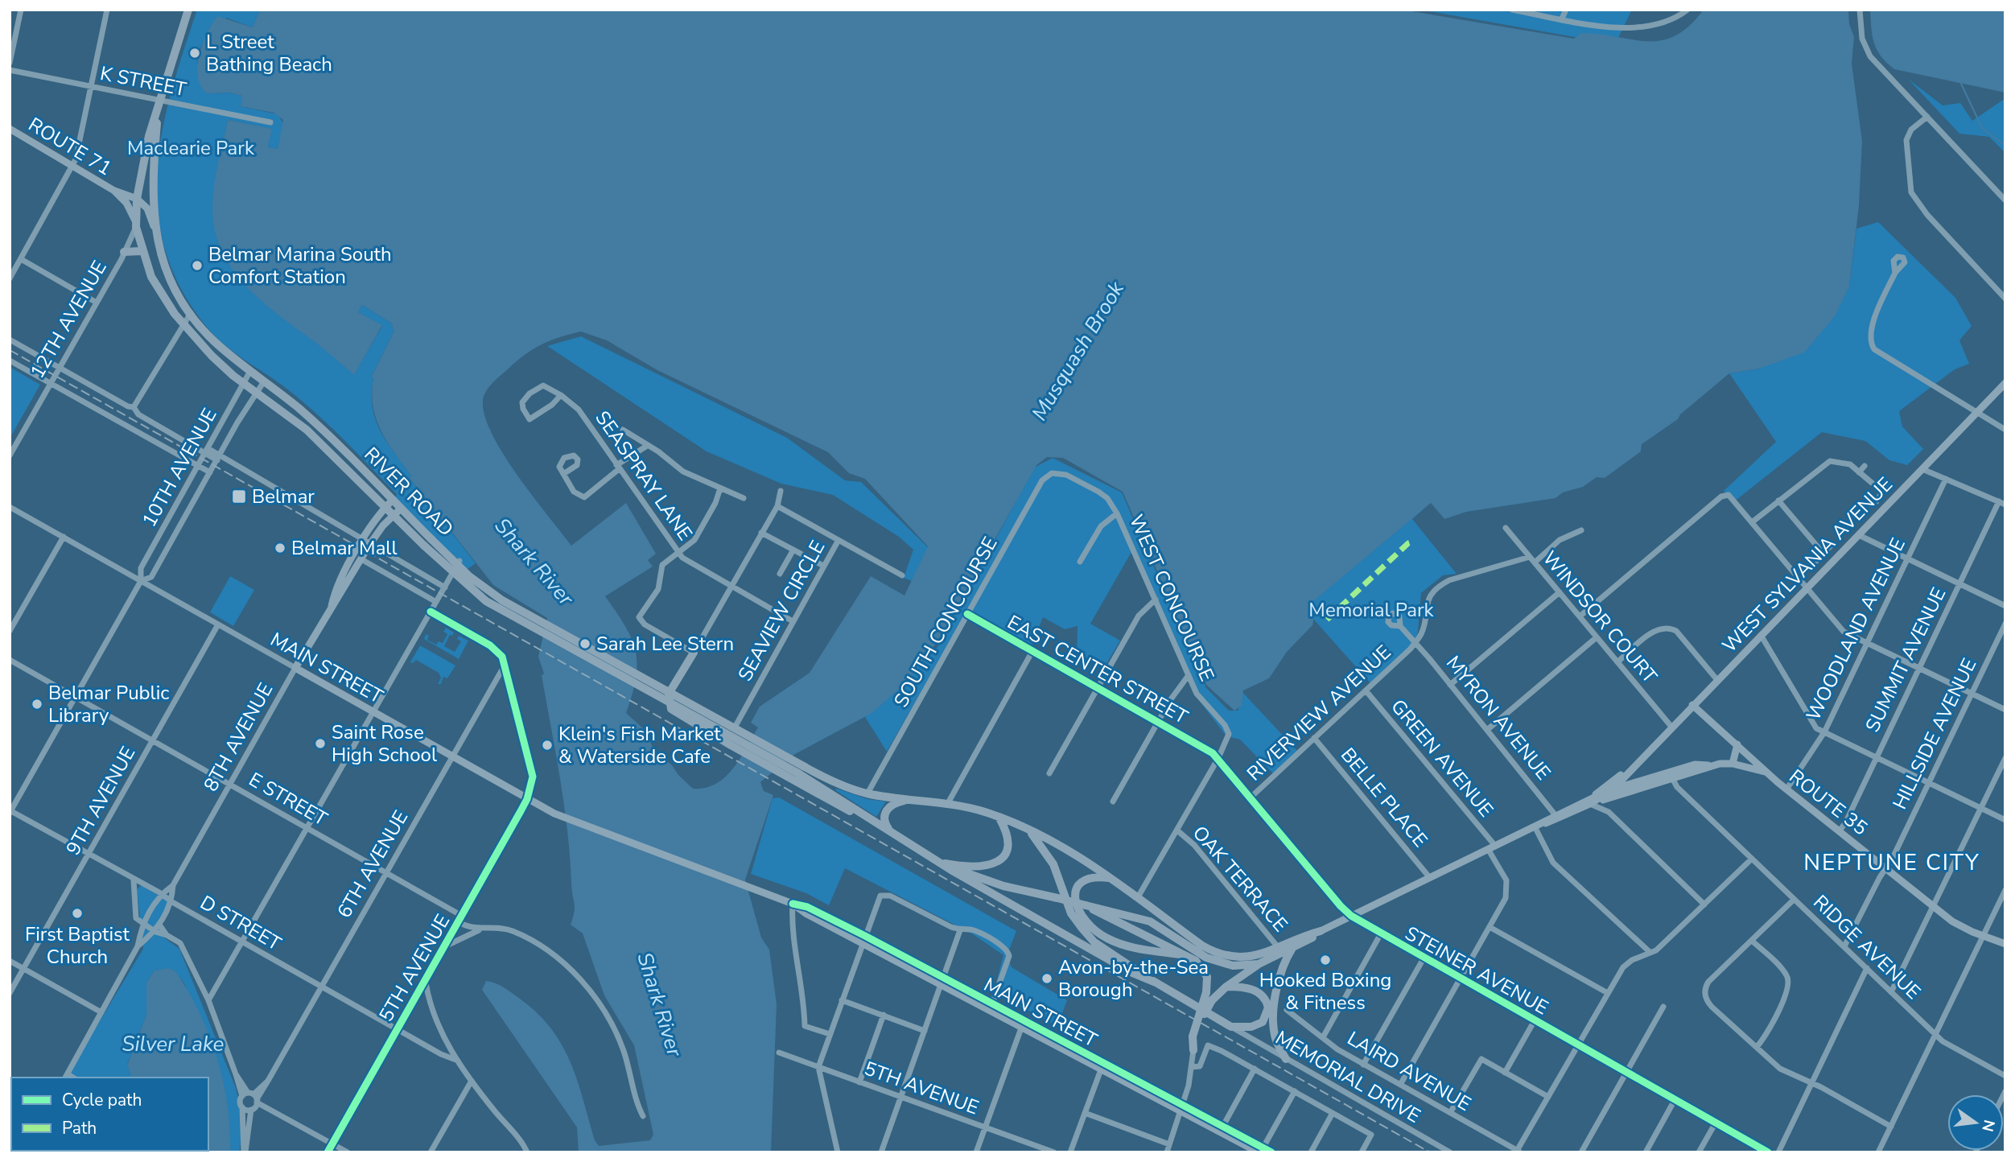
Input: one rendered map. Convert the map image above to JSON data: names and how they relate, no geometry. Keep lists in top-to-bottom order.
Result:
{
  "streets": {
    "highway": ["RIVER ROAD"],
    "main road": [
      "ROUTE 71",
      "WEST SYLVANIA AVENUE",
      "MAIN STREET",
      "8TH AVENUE",
      "ROUTE 35"
    ],
    "street": [
      "K STREET",
      "12TH AVENUE",
      "10TH AVENUE",
      "SEASPRAY LANE",
      "WEST CONCOURSE",
      "SEAVIEW CIRCLE",
      "WINDSOR COURT",
      "SOUTH CONCOURSE",
      "WOODLAND AVENUE",
      "SUMMIT AVENUE",
      "EAST CENTER STREET",
      "RIVERVIEW AVENUE",
      "MYRON AVENUE",
      "HILLSIDE AVENUE",
      "GREEN AVENUE",
      "BELLE PLACE",
      "E STREET",
      "9TH AVENUE",
      "6TH AVENUE",
      "OAK TERRACE",
      "D STREET",
      "RIDGE AVENUE",
      "5TH AVENUE",
      "STEINER AVENUE",
      "LAIRD AVENUE",
      "MEMORIAL DRIVE"
    ]
  },
  "crossings": [
    ["K STREET", "RIVER ROAD"],
    ["12TH AVENUE", "RIVER ROAD"],
    ["10TH AVENUE", "RIVER ROAD"],
    ["10TH AVENUE", "MAIN STREET"],
    ["10TH AVENUE", "E STREET"],
    ["10TH AVENUE", "D STREET"],
    ["SEASPRAY LANE", "SEAVIEW CIRCLE"],
    ["RIVER ROAD", "SEAVIEW CIRCLE"],
    ["RIVER ROAD", "8TH AVENUE"],
    ["WEST SYLVANIA AVENUE", "WINDSOR COURT"],
    ["WEST CONCOURSE", "SOUTH CONCOURSE"],
    ["WEST CONCOURSE", "EAST CENTER STREET"],
    ["WEST CONCOURSE", "OAK TERRACE"],
    ["WEST CONCOURSE", "STEINER AVENUE"],
    ["WINDSOR COURT", "RIVERVIEW AVENUE"],
    ["SOUTH CONCOURSE", "EAST CENTER STREET"],
    ["WOODLAND AVENUE", "ROUTE 35"],
    ["SUMMIT AVENUE", "ROUTE 35"],
    ["MAIN STREET", "8TH AVENUE"],
    ["MAIN STREET", "9TH AVENUE"],
    ["MAIN STREET", "6TH AVENUE"],
    ["MAIN STREET", "5TH AVENUE"],
    ["EAST CENTER STREET", "STEINER AVENUE"],
    ["RIVERVIEW AVENUE", "MYRON AVENUE"],
    ["RIVERVIEW AVENUE", "GREEN AVENUE"],
    ["RIVERVIEW AVENUE", "BELLE PLACE"],
    ["RIVERVIEW AVENUE", "STEINER AVENUE"],
    ["HILLSIDE AVENUE", "ROUTE 35"],
    ["HILLSIDE AVENUE", "RIDGE AVENUE"],
    ["8TH AVENUE", "E STREET"],
    ["8TH AVENUE", "D STREET"],
    ["E STREET", "9TH AVENUE"],
    ["E STREET", "6TH AVENUE"],
    ["E STREET", "5TH AVENUE"],
    ["9TH AVENUE", "D STREET"],
    ["6TH AVENUE", "D STREET"],
    ["D STREET", "5TH AVENUE"]
  ],
  "districts": ["NEPTUNE CITY"],
  "water": ["Musquash Brook", "Shark River", "Silver Lake"],
  "parks": ["Maclearie Park", "Memorial Park"],
  "places": {
    "other": [
      "L Street Bathing Beach",
      "Belmar Marina South Comfort Station",
      "Belmar Mall",
      "Sarah Lee Stern",
      "Belmar Public Library",
      "Saint Rose High School",
      "Klein's Fish Market & Waterside Cafe",
      "First Baptist Church",
      "Hooked Boxing & Fitness",
      "Avon-by-the-Sea Borough"
    ],
    "transit": ["Belmar"]
  },
  "legend": ["Cycle path", "Path"],
  "north": "right"
}
